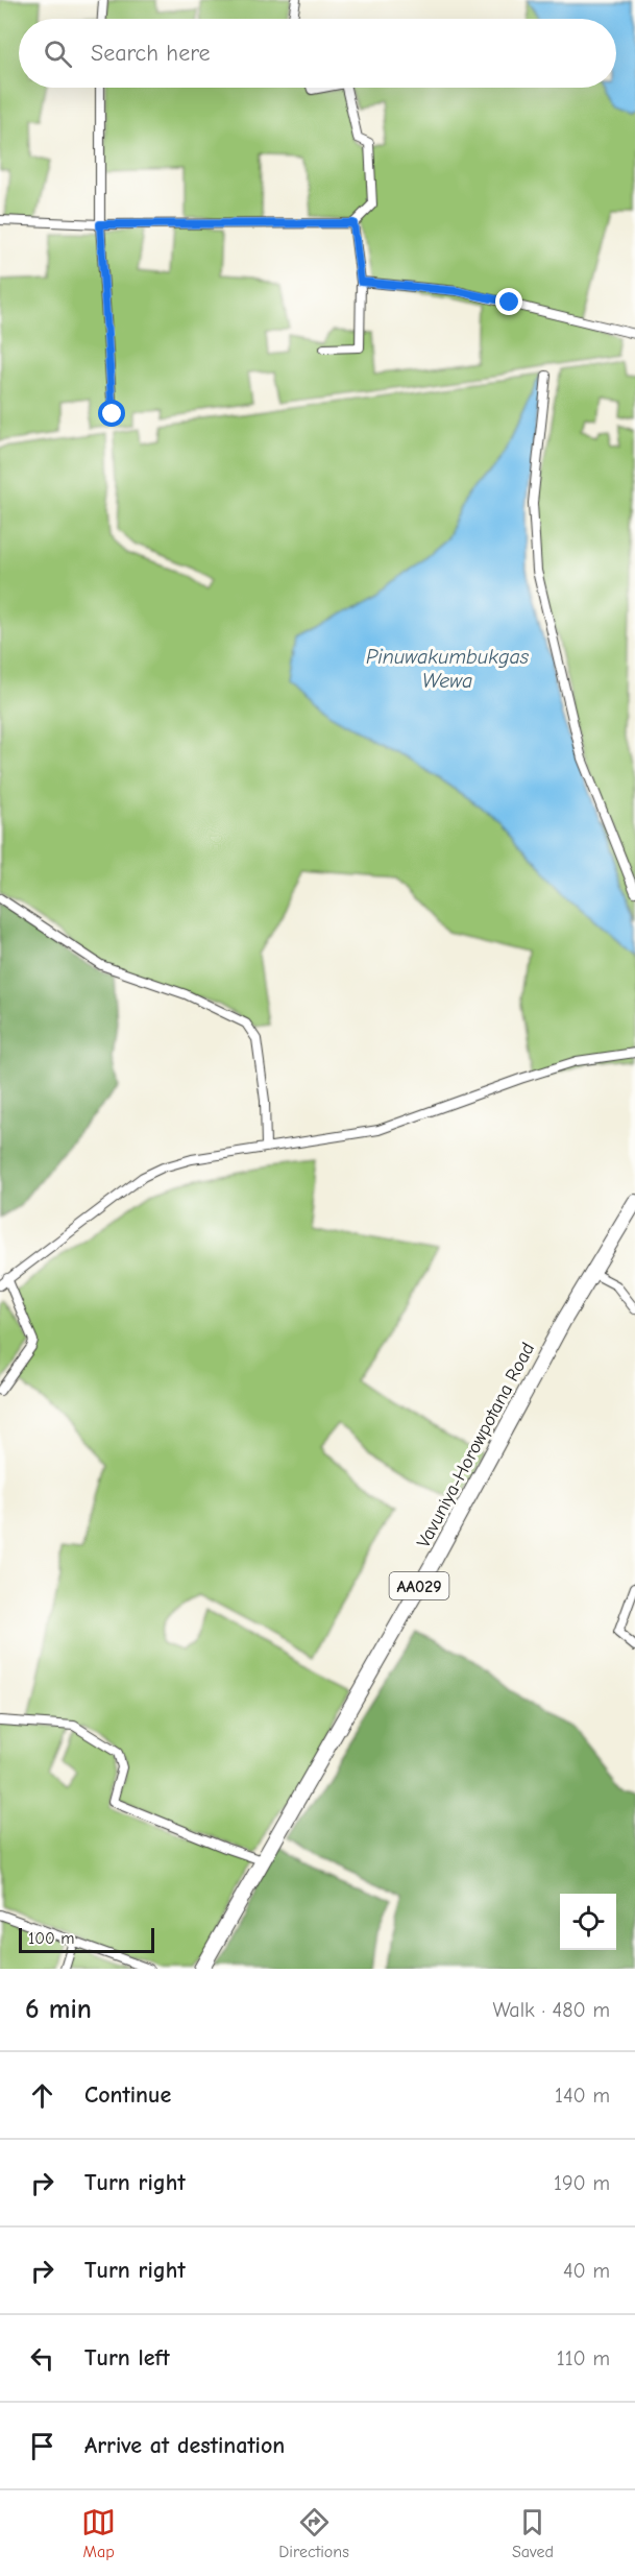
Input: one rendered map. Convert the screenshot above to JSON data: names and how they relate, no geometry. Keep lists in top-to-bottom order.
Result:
{
  "streets": {
    "highway": ["Vavuniya-Horowpotana Road", "AA029"]
  },
  "water": ["Pinuwakumbukgas Wewa"],
  "scale_bar": "100 m",
  "page": {
    "search": "Search here",
    "scale": "100 m",
    "heading": ["6 min", "Walk · 480 m"],
    "list": [
      ["Continue", "140 m"],
      ["Turn right", "190 m"],
      ["Turn right", "40 m"],
      ["Turn left", "110 m"],
      "Arrive at destination"
    ],
    "nav": ["Map", "Directions", "Saved"]
  }
}
